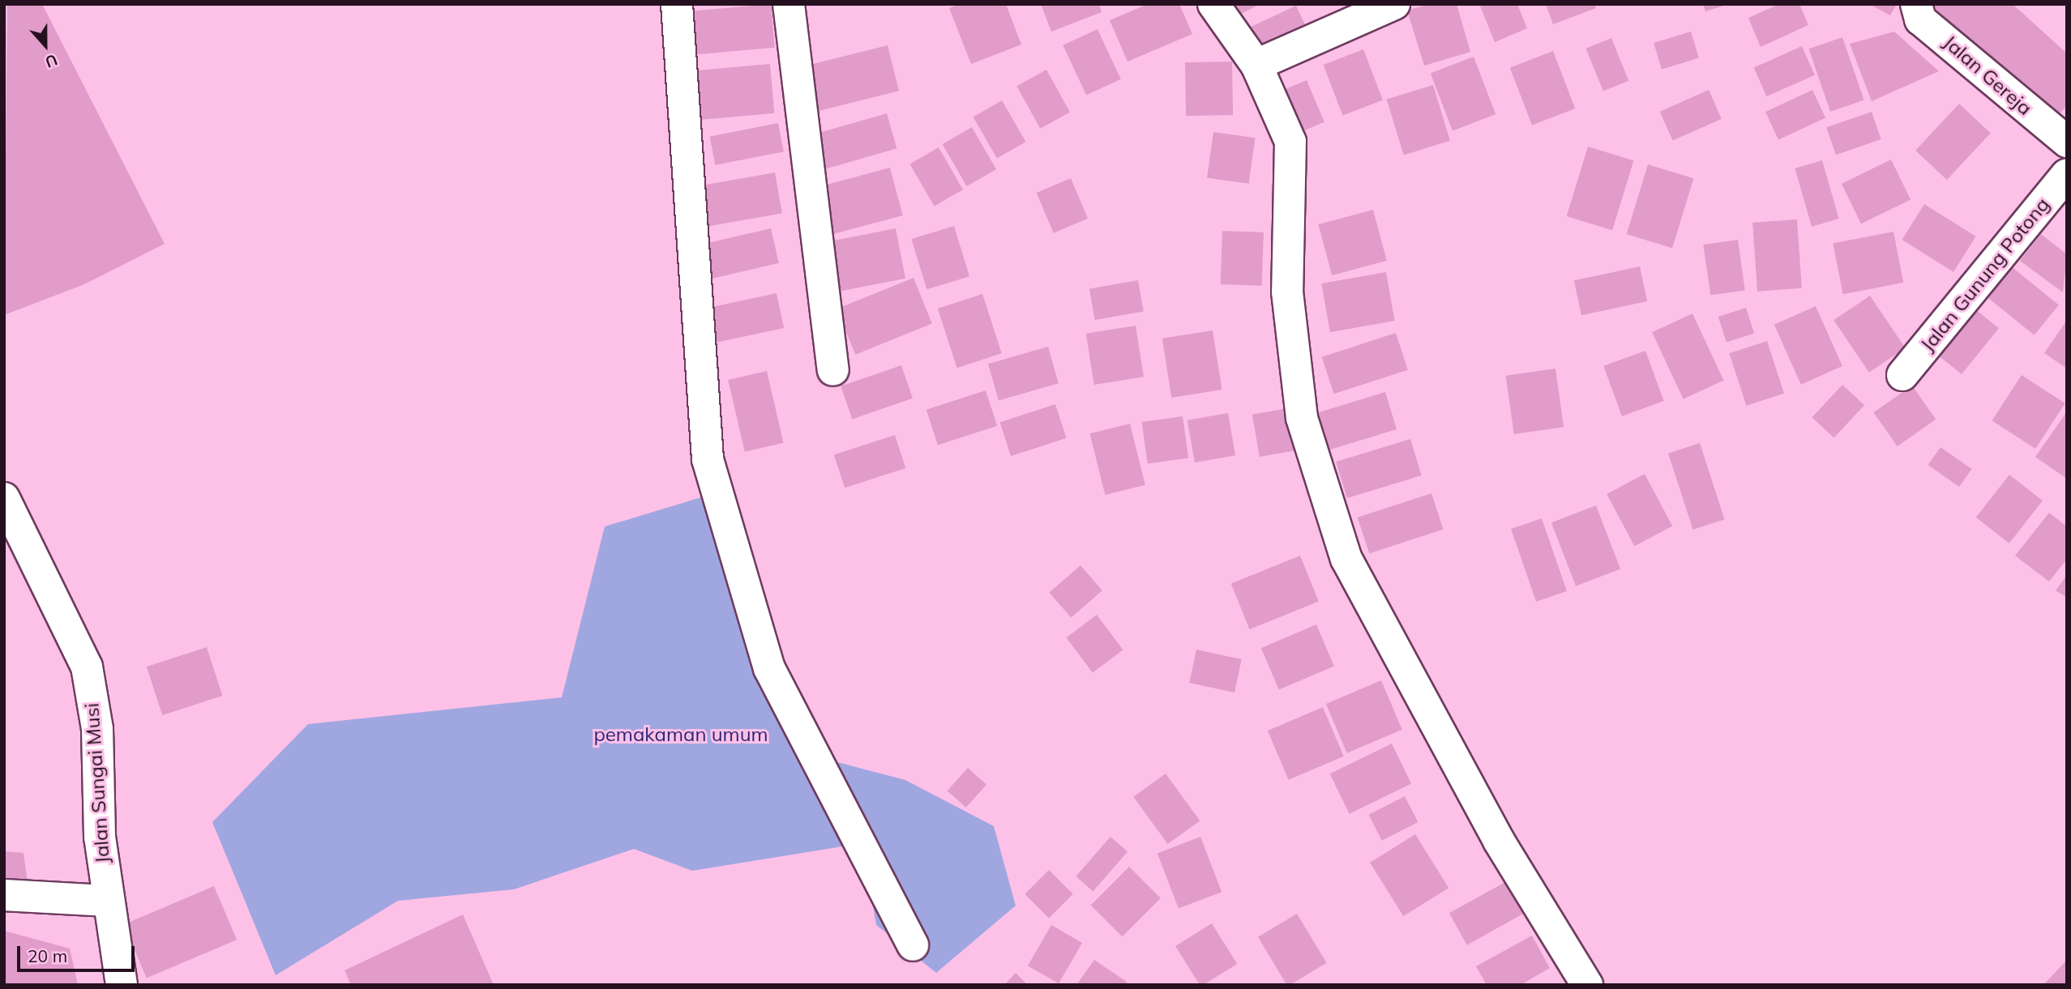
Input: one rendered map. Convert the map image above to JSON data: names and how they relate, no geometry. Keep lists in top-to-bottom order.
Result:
{
  "streets": {
    "street": ["Jalan Gereja", "Jalan Gunung Potong", "Jalan Sungai Musi"]
  },
  "parks": ["pemakaman umum"],
  "scale_bar": "20 m",
  "north": "bottom"
}
